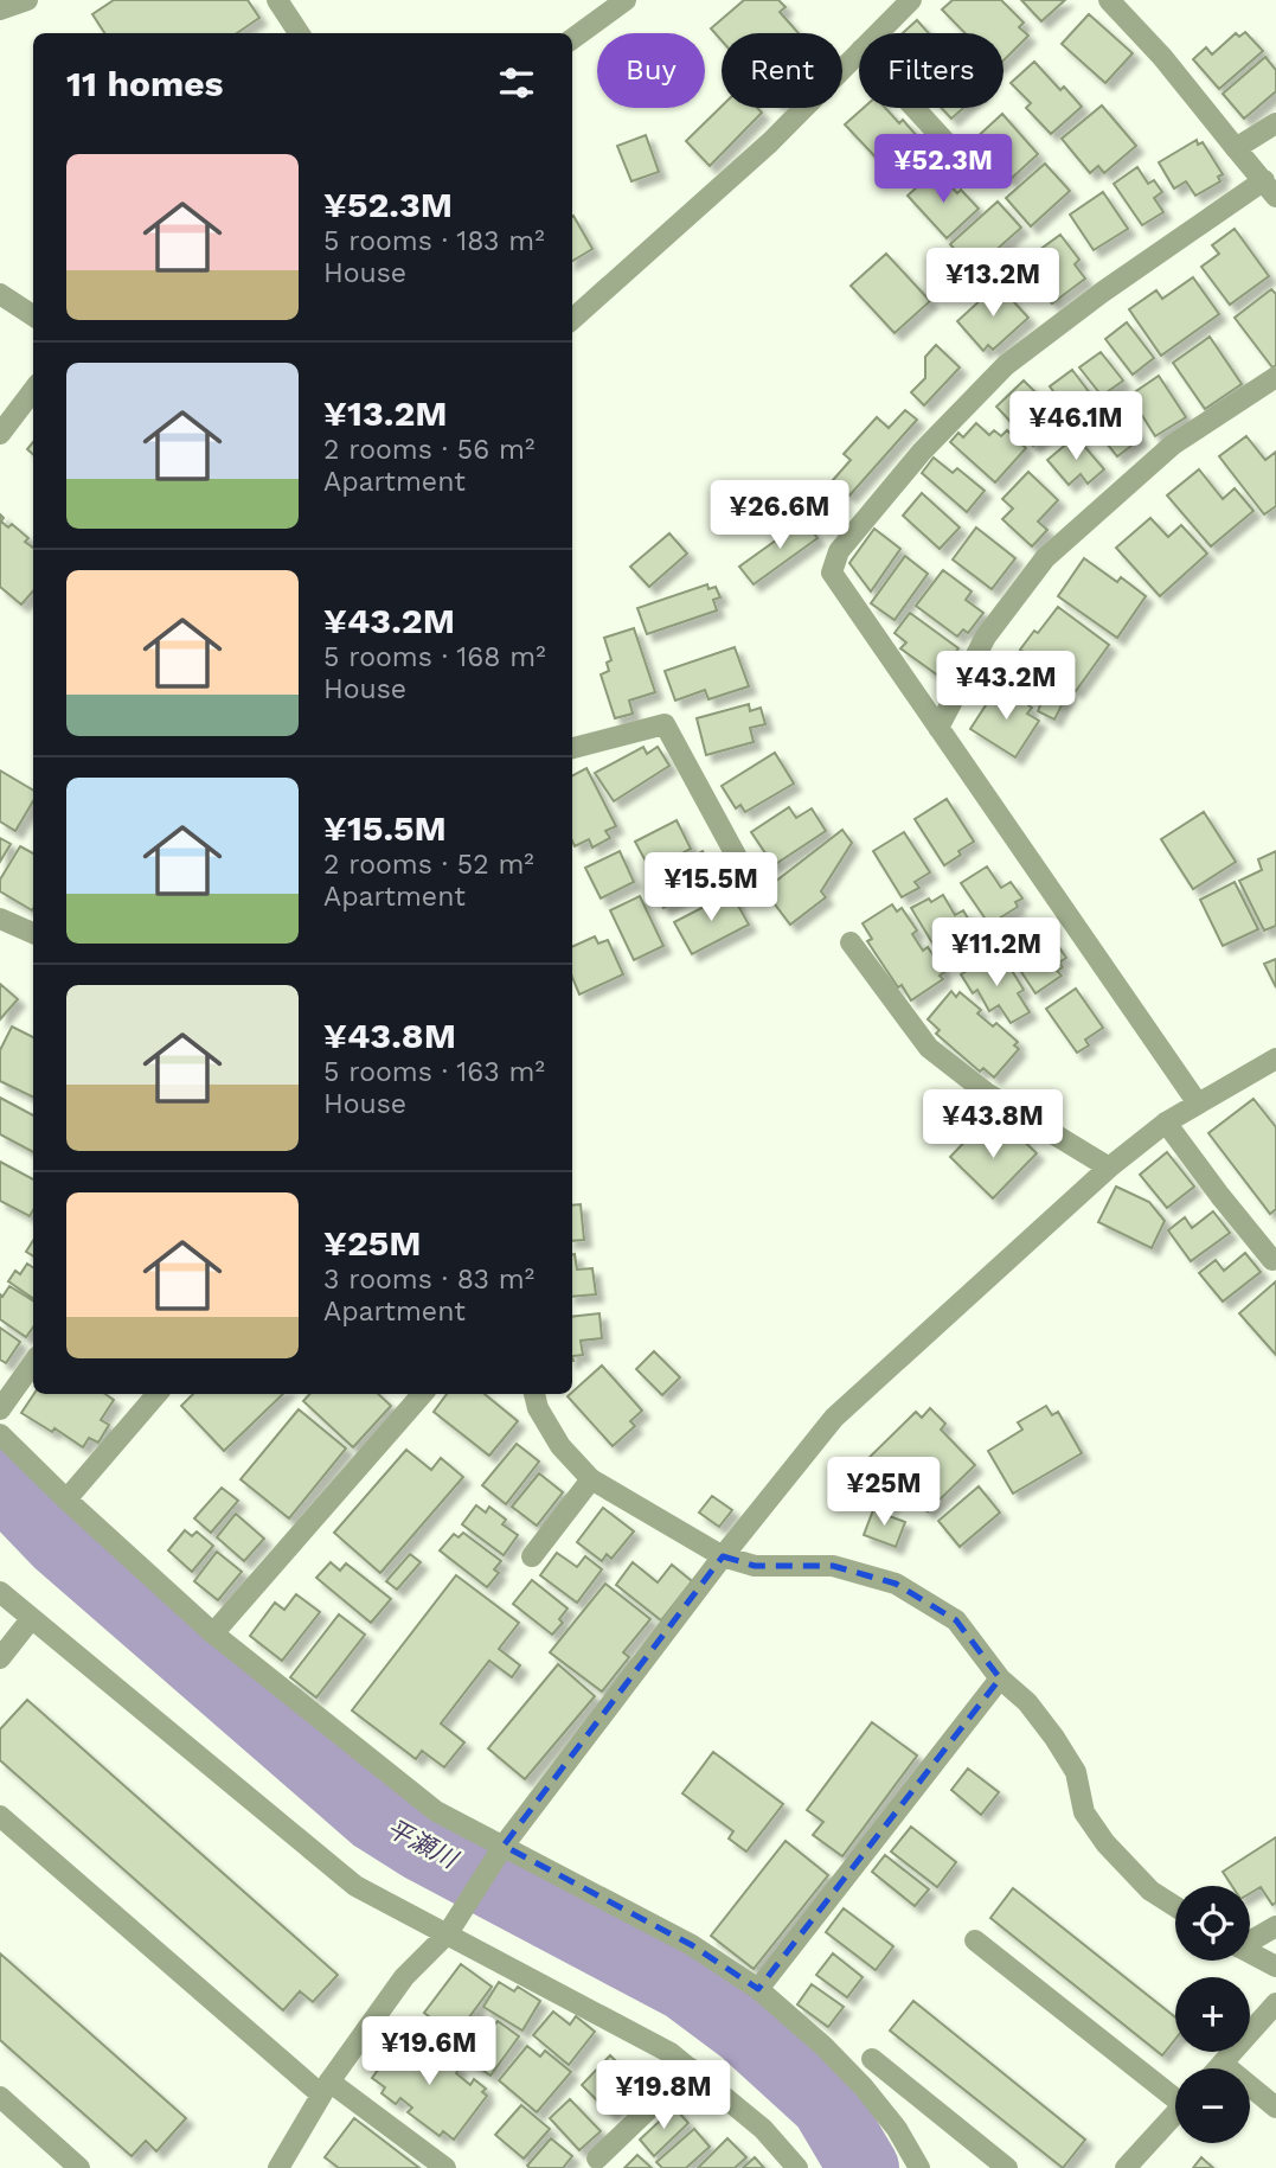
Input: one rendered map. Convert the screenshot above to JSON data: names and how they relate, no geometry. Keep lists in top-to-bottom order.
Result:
{
  "water": ["平瀬川"],
  "page": {
    "chip": ["Buy", "Rent", "Filters"],
    "heading": "11 homes",
    "list": [
      {
        "name": "¥52.3M",
        "note": "5 rooms · 183 m² · House"
      },
      {
        "name": "¥13.2M",
        "note": "2 rooms · 56 m² · Apartment"
      },
      {
        "name": "¥43.2M",
        "note": "5 rooms · 168 m² · House"
      },
      {
        "name": "¥15.5M",
        "note": "2 rooms · 52 m² · Apartment"
      },
      {
        "name": "¥43.8M",
        "note": "5 rooms · 163 m² · House"
      },
      {
        "name": "¥25M",
        "note": "3 rooms · 83 m² · Apartment"
      }
    ],
    "price": [
      "¥52.3M",
      "¥13.2M",
      "¥46.1M",
      "¥26.6M",
      "¥43.2M",
      "¥15.5M",
      "¥11.2M",
      "¥43.8M",
      "¥25M",
      "¥19.6M",
      "¥19.8M"
    ],
    "map_buttons": ["+", "−"]
  }
}
